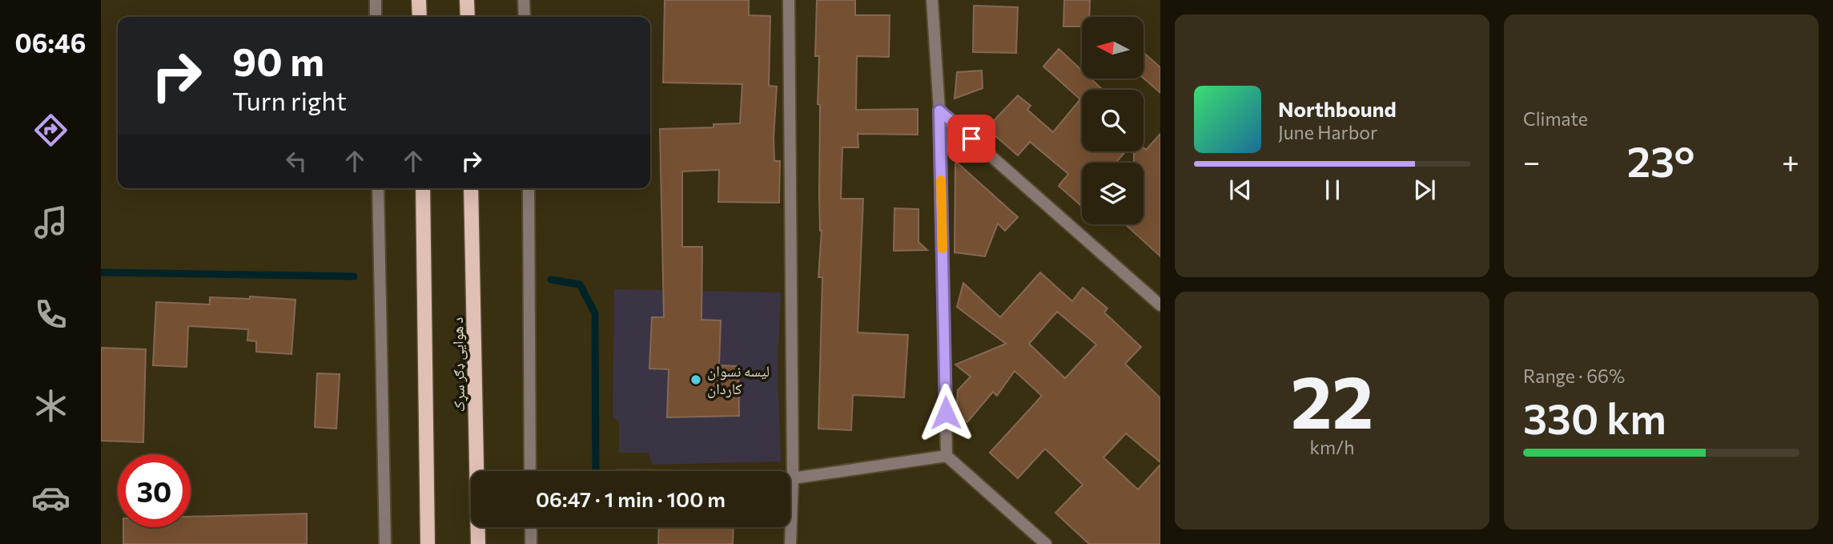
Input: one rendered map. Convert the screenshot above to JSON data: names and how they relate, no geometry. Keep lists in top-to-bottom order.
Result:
{
  "streets": {
    "main road": ["د هوایی ډګر سړک"]
  },
  "places": ["لیسه نسوان کاردان"],
  "north": "left",
  "page": {
    "tabs": "06:46",
    "tile": [
      "Climate",
      ["22", "km/h"],
      ["Range · 66%", "330 km"]
    ],
    "turn": ["90 m", "Turn right"],
    "song": ["Northbound", "June Harbor"],
    "heat": ["−", "23°", "+"],
    "limit": "30",
    "trip": "06:47 · 1 min · 100 m"
  }
}
